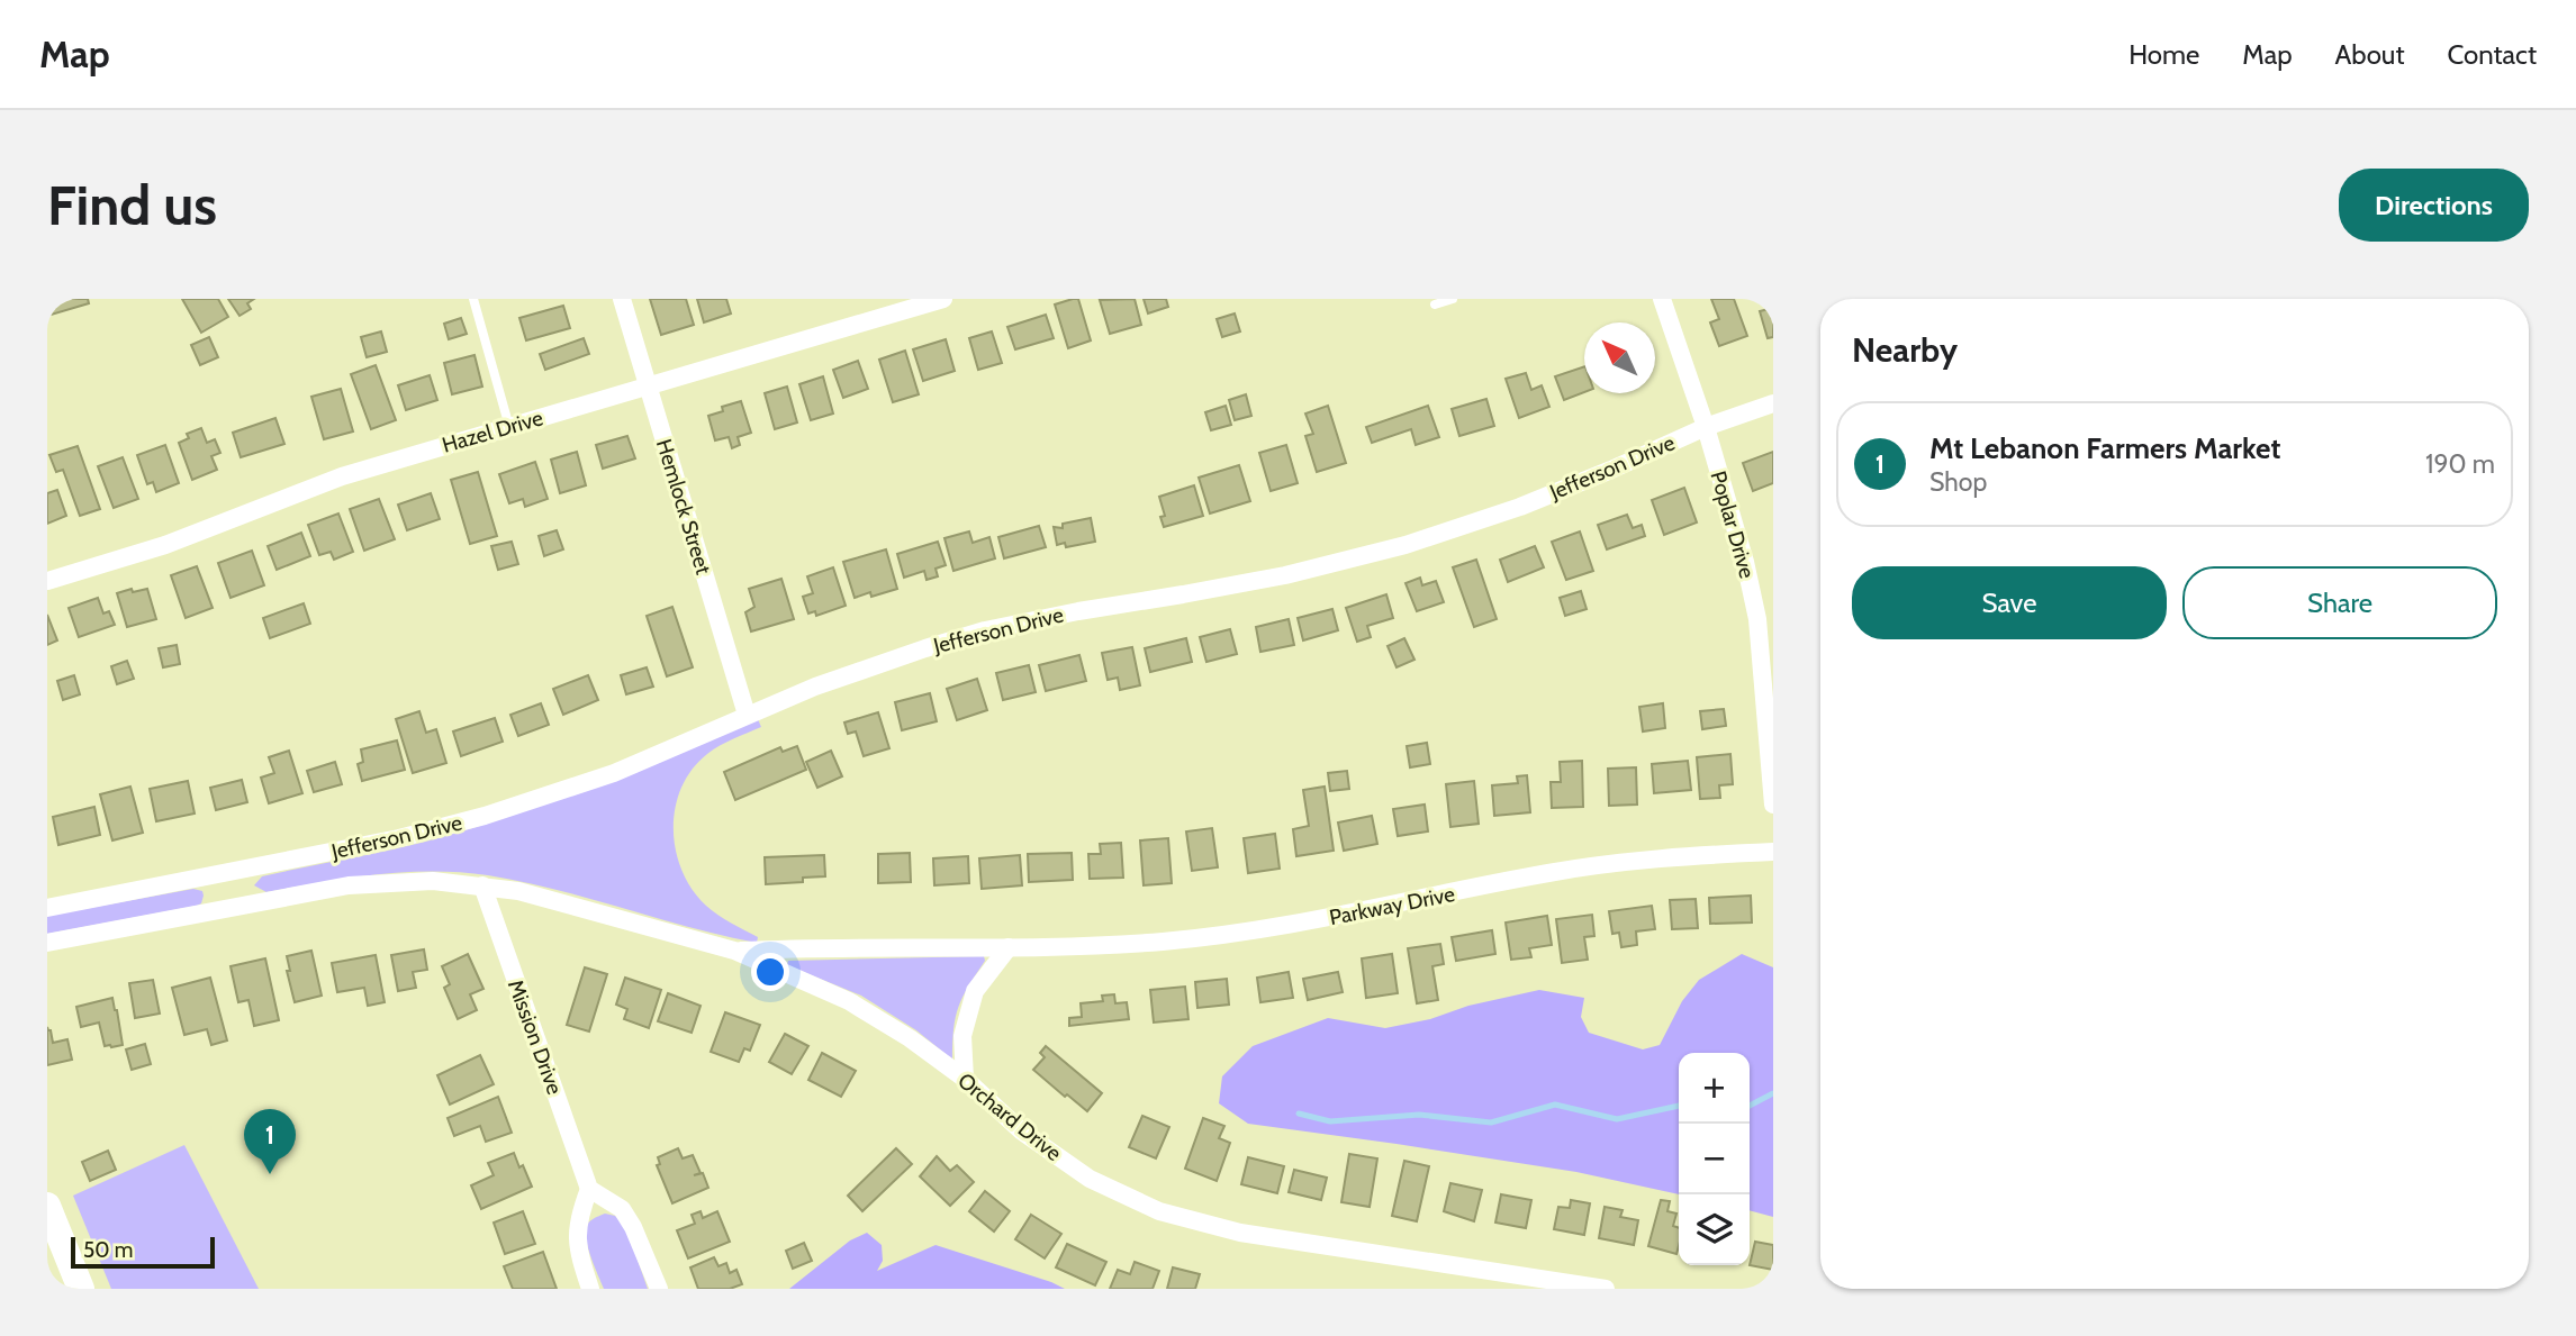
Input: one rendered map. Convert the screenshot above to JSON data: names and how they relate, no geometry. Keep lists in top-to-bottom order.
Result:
{
  "streets": {
    "street": [
      "Hazel Drive",
      "Jefferson Drive",
      "Hemlock Street",
      "Poplar Drive",
      "Parkway Drive",
      "Mission Drive",
      "Orchard Drive"
    ]
  },
  "crossings": [
    ["Hazel Drive", "Hemlock Street"],
    ["Jefferson Drive", "Hemlock Street"],
    ["Jefferson Drive", "Poplar Drive"],
    ["Jefferson Drive", "Mission Drive"],
    ["Jefferson Drive", "Orchard Drive"],
    ["Parkway Drive", "Orchard Drive"],
    ["Mission Drive", "Orchard Drive"]
  ],
  "scale_bar": "50 m",
  "north": "top left",
  "page": {
    "header": "Map",
    "nav": [
      "Home",
      "Map",
      "About",
      "Contact"
    ],
    "buttons": [
      "Directions",
      ["Save", "Share"]
    ],
    "title": "Find us",
    "heading": "Nearby",
    "list": [
      {
        "mark": "1",
        "name": "Mt Lebanon Farmers Market",
        "note": "Shop",
        "value": "190 m"
      }
    ],
    "map_buttons": ["+", "−"],
    "pins": "1",
    "scale": "50 m"
  }
}
